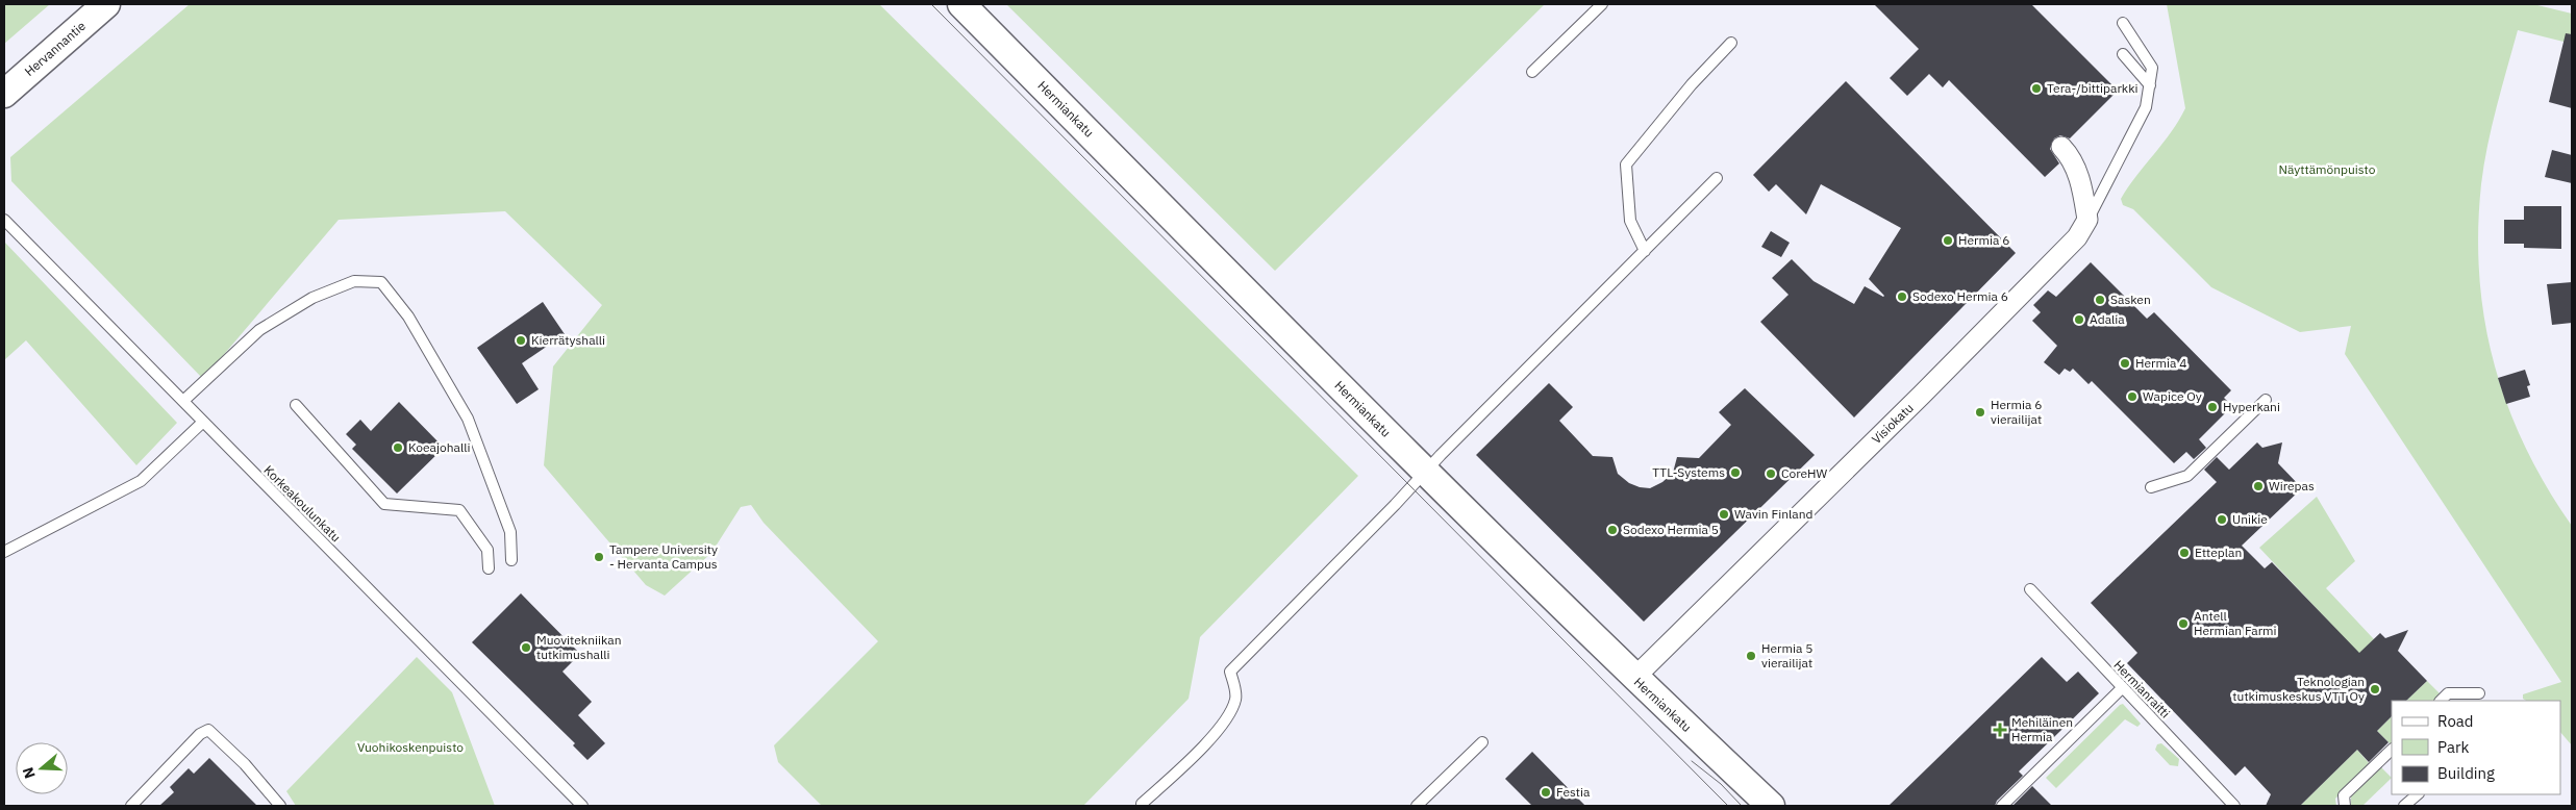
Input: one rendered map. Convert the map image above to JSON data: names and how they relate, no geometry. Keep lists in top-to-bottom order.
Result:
{
  "streets": {
    "street": ["Hervannantie", "Hermiankatu", "Visiokatu"],
    "lane": ["Korkeakoulunkatu", "Hermianraitti"]
  },
  "crossings": [
    ["Hermiankatu", "Visiokatu"]
  ],
  "parks": ["Näyttämönpuisto", "Vuohikoskenpuisto"],
  "places": {
    "other": [
      "Tera-/bittiparkki",
      "Hermia 6",
      "Sodexo Hermia 6",
      "Sasken",
      "Adalia",
      "Kierrätyshalli",
      "Hermia 4",
      "Wapice Oy",
      "Hyperkani",
      "Hermia 6 vierailijat",
      "Koeajohalli",
      "TTL-Systems",
      "CoreHW",
      "Wirepas",
      "Wavin Finland",
      "Unikie",
      "Sodexo Hermia 5",
      "Etteplan",
      "Tampere University - Hervanta Campus",
      "Antell Hermian Farmi",
      "Muovitekniikan tutkimushalli",
      "Hermia 5 vierailijat",
      "Teknologian tutkimuskeskus VTT Oy",
      "Festia"
    ],
    "health": ["Mehiläinen Hermia"]
  },
  "legend": ["Road", "Park", "Building"],
  "north": "left"
}
